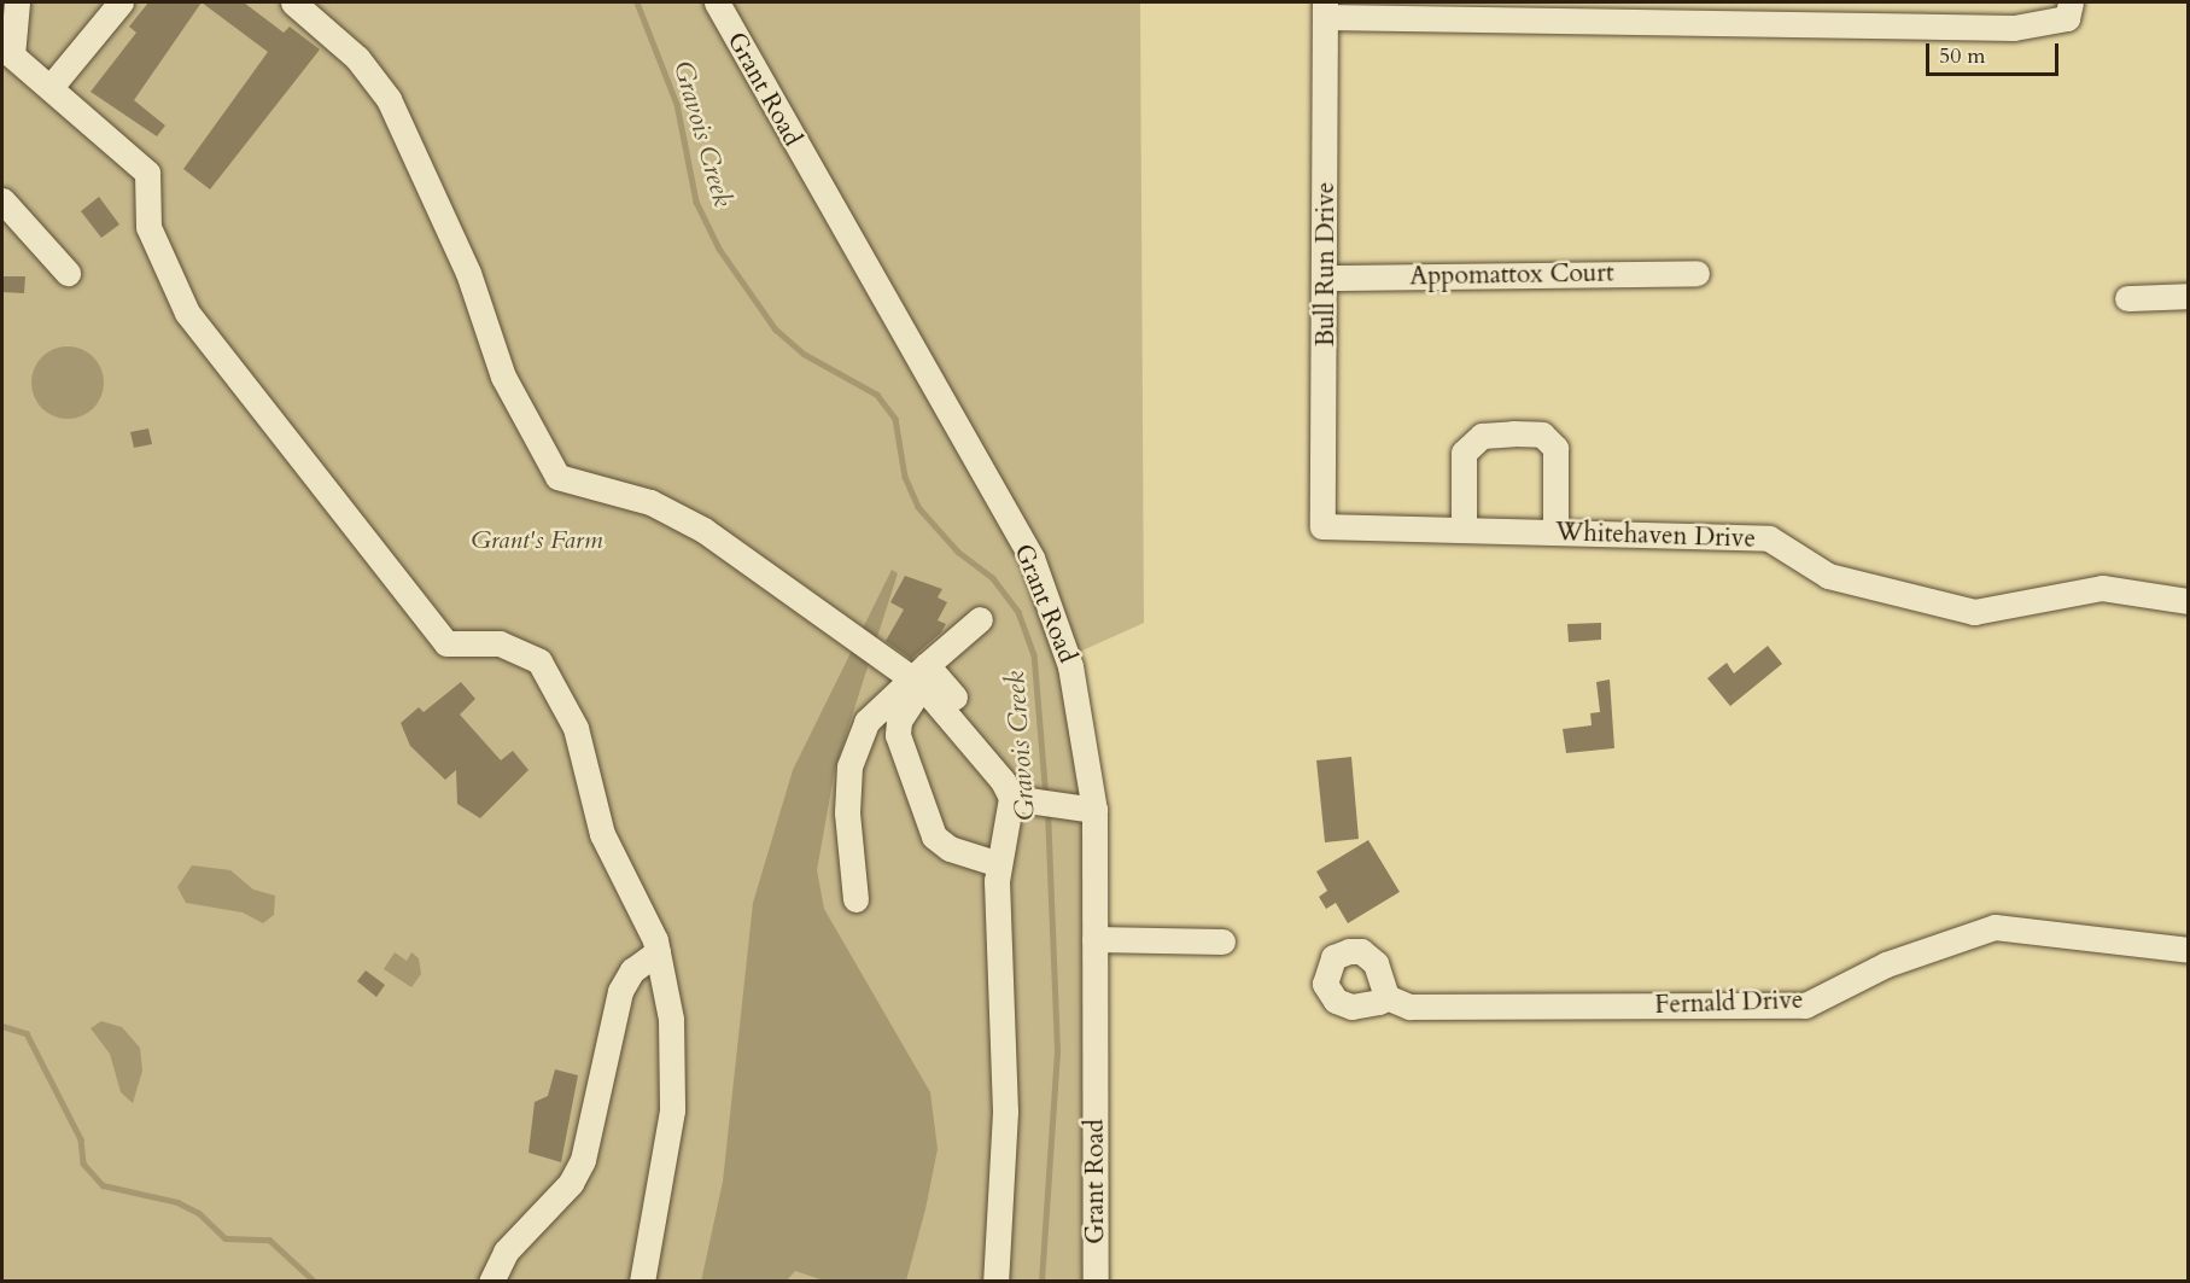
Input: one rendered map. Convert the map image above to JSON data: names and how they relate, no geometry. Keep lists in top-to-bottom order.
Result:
{
  "streets": {
    "street": [
      "Grant Road",
      "Bull Run Drive",
      "Appomattox Court",
      "Whitehaven Drive",
      "Fernald Drive"
    ]
  },
  "crossings": [
    ["Bull Run Drive", "Appomattox Court"],
    ["Bull Run Drive", "Whitehaven Drive"]
  ],
  "water": ["Gravois Creek"],
  "parks": ["Grant's Farm"],
  "scale_bar": "50 m"
}
